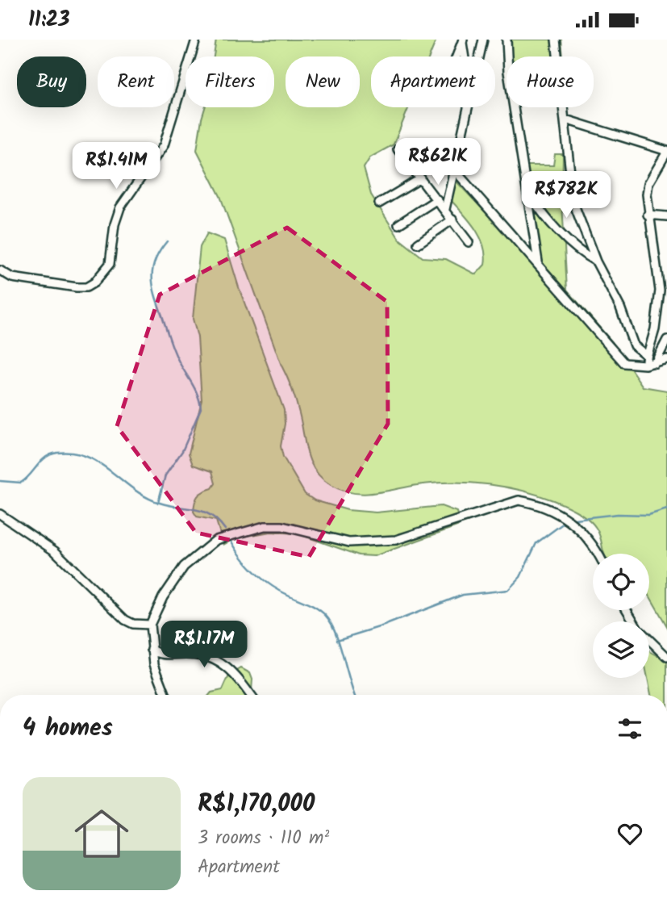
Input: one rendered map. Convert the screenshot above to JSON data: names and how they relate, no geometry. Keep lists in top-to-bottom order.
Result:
{
  "page": {
    "status": "11:23",
    "chip": [
      "Buy",
      "Rent",
      "Filters",
      "New",
      "Apartment",
      "House"
    ],
    "price": [
      "R$621K",
      "R$1.41M",
      "R$782K",
      "R$1.17M"
    ],
    "heading": "4 homes",
    "list": [
      {
        "name": "R$1,170,000",
        "note": "3 rooms · 110 m² · Apartment"
      }
    ]
  }
}
